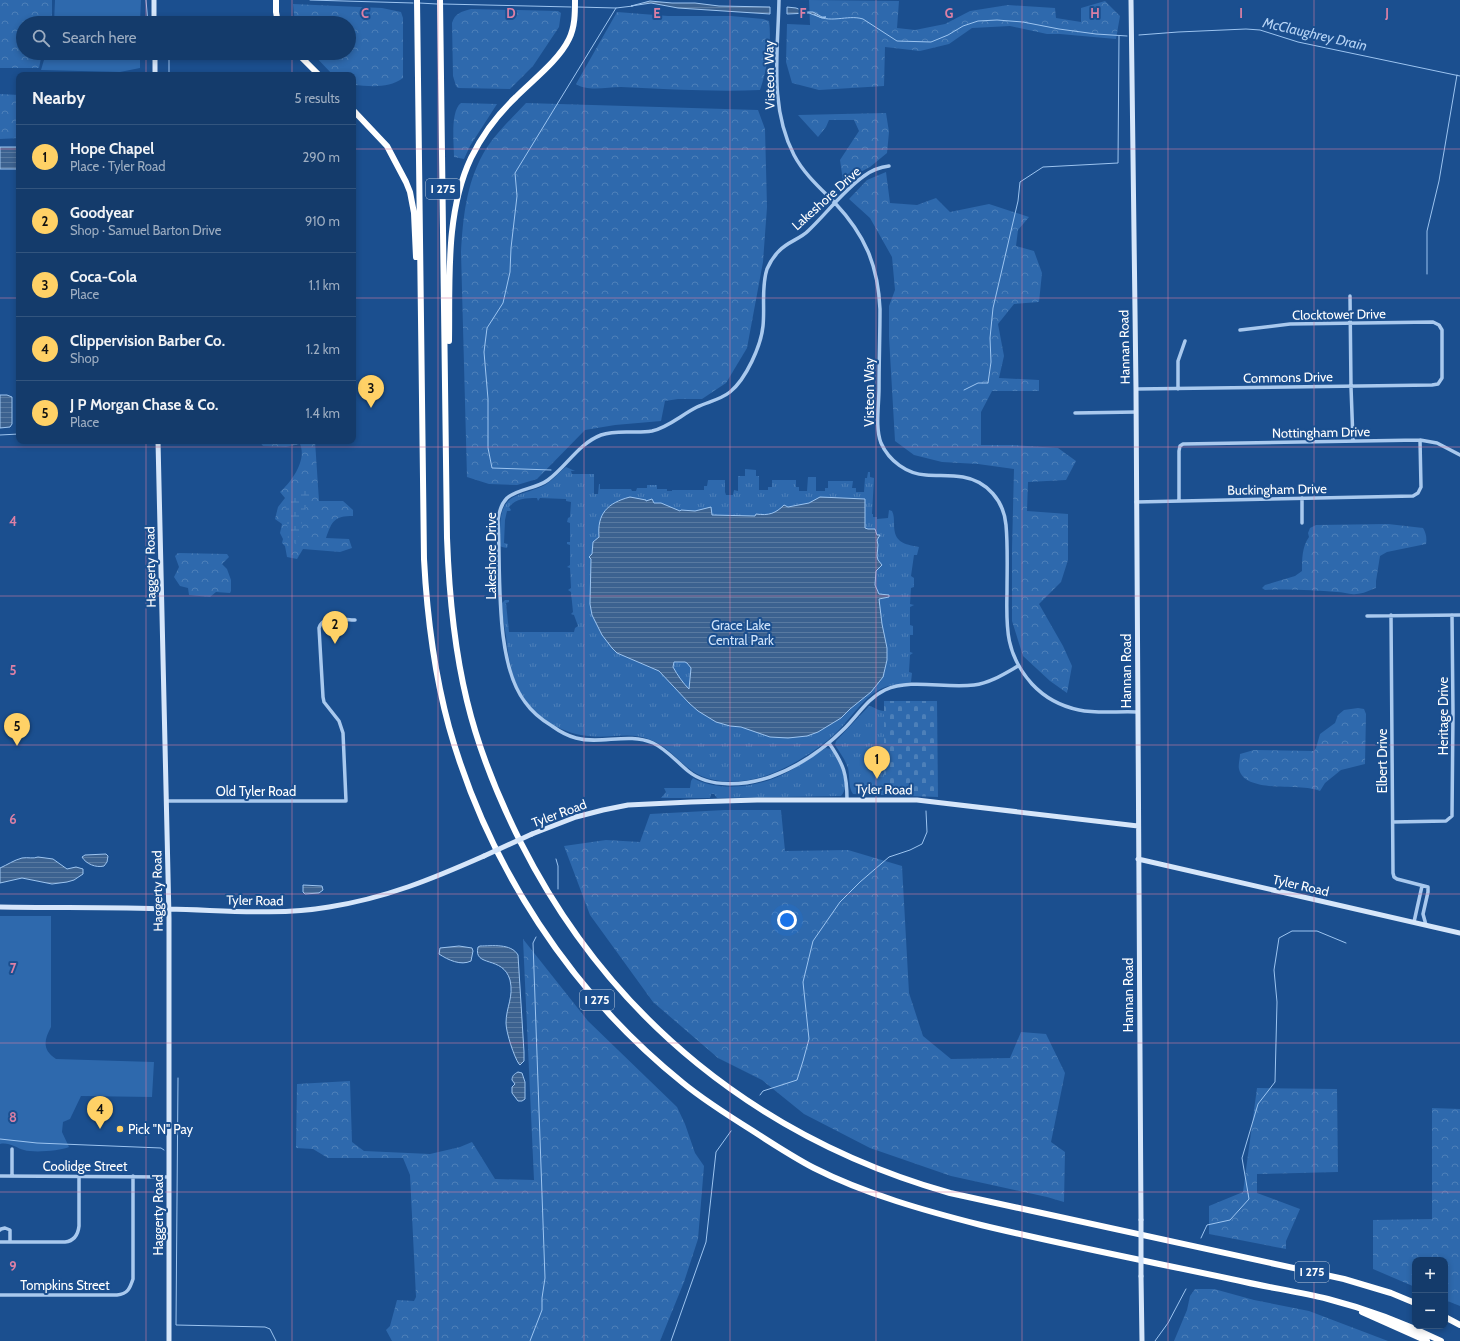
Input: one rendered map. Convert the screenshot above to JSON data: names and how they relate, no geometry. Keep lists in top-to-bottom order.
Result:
{
  "streets": {
    "highway": ["I 275"],
    "street": [
      "Visteon Way",
      "Lakeshore Drive",
      "Clocktower Drive",
      "Hannan Road",
      "Commons Drive",
      "Nottingham Drive",
      "Buckingham Drive",
      "Haggerty Road",
      "Heritage Drive",
      "Elbert Drive",
      "Tyler Road",
      "Old Tyler Road",
      "Coolidge Street",
      "Tompkins Street"
    ]
  },
  "crossings": [
    ["Visteon Way", "Lakeshore Drive"],
    ["Visteon Way", "Hannan Road"],
    ["Clocktower Drive", "Commons Drive"],
    ["Hannan Road", "Commons Drive"],
    ["Hannan Road", "Buckingham Drive"],
    ["Hannan Road", "Tyler Road"],
    ["Nottingham Drive", "Buckingham Drive"],
    ["Haggerty Road", "Tyler Road"],
    ["Haggerty Road", "Old Tyler Road"],
    ["Haggerty Road", "Coolidge Street"],
    ["Heritage Drive", "Elbert Drive"],
    ["Coolidge Street", "Tompkins Street"]
  ],
  "water": ["McClaughrey Drain"],
  "parks": ["Grace Lake Central Park"],
  "places": ["Pick \"N\" Pay"],
  "page": {
    "search": "Search here",
    "heading": ["Nearby", "5 results"],
    "list": [
      {
        "mark": "1",
        "name": "Hope Chapel",
        "note": "Place · Tyler Road",
        "value": "290 m"
      },
      {
        "mark": "2",
        "name": "Goodyear",
        "note": "Shop · Samuel Barton Drive",
        "value": "910 m"
      },
      {
        "mark": "3",
        "name": "Coca-Cola",
        "note": "Place",
        "value": "1.1 km"
      },
      {
        "mark": "4",
        "name": "Clippervision Barber Co.",
        "note": "Shop",
        "value": "1.2 km"
      },
      {
        "mark": "5",
        "name": "J P Morgan Chase & Co.",
        "note": "Place",
        "value": "1.4 km"
      }
    ],
    "pins": [
      "3",
      "2",
      "5",
      "1",
      "4"
    ],
    "map_buttons": ["+", "−"]
  },
  "grid": {
    "columns": [
      "C",
      "D",
      "E",
      "F",
      "G",
      "H",
      "I",
      "J"
    ],
    "rows": [
      "4",
      "5",
      "6",
      "7",
      "8",
      "9"
    ]
  }
}
